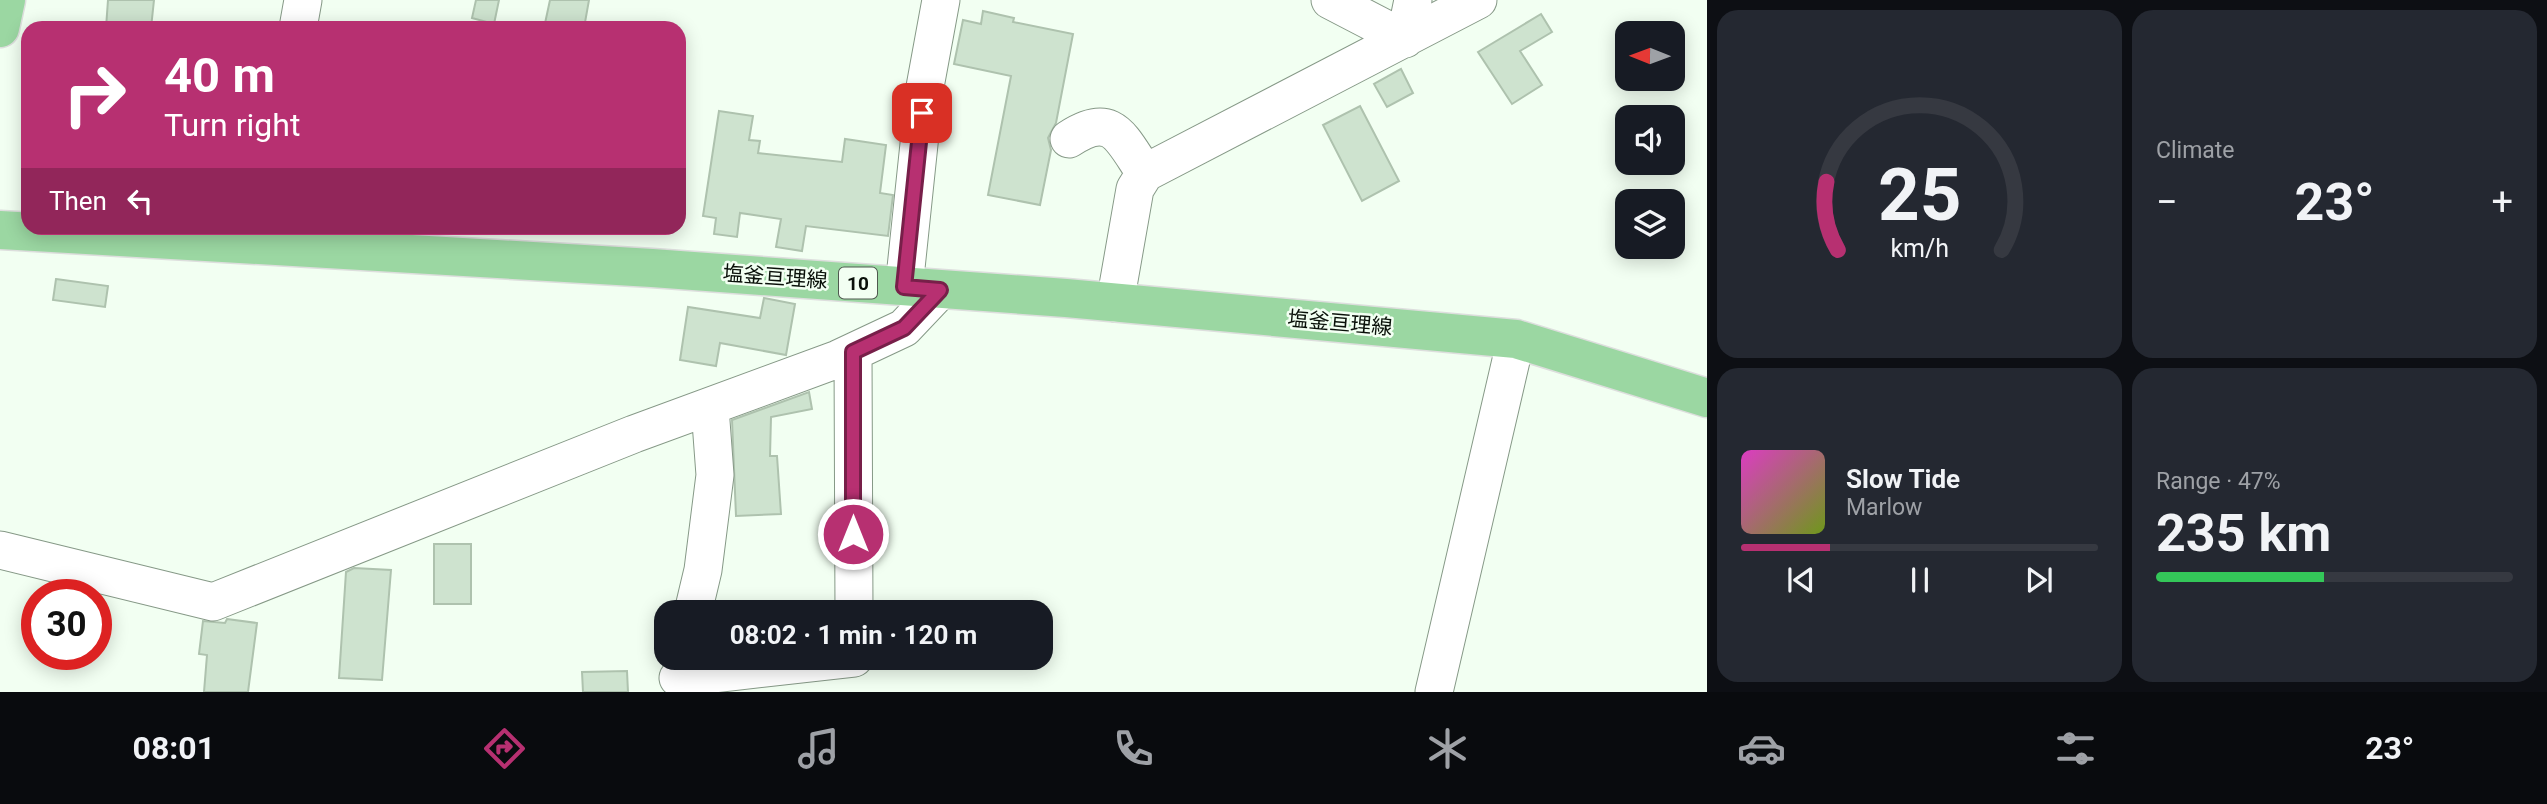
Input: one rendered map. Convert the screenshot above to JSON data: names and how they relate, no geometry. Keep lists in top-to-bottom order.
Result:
{
  "streets": {
    "main road": ["塩釜亘理線", "10"]
  },
  "north": "left",
  "page": {
    "tile": [
      "Climate",
      ["Range · 47%", "235 km"]
    ],
    "turn": ["40 m", "Turn right"],
    "then": "Then",
    "heat": ["−", "23°", "+"],
    "song": ["Slow Tide", "Marlow"],
    "limit": "30",
    "trip": "08:02 · 1 min · 120 m",
    "tabs": ["08:01", "23°"],
    "gauge": ["25", "km/h"]
  }
}
